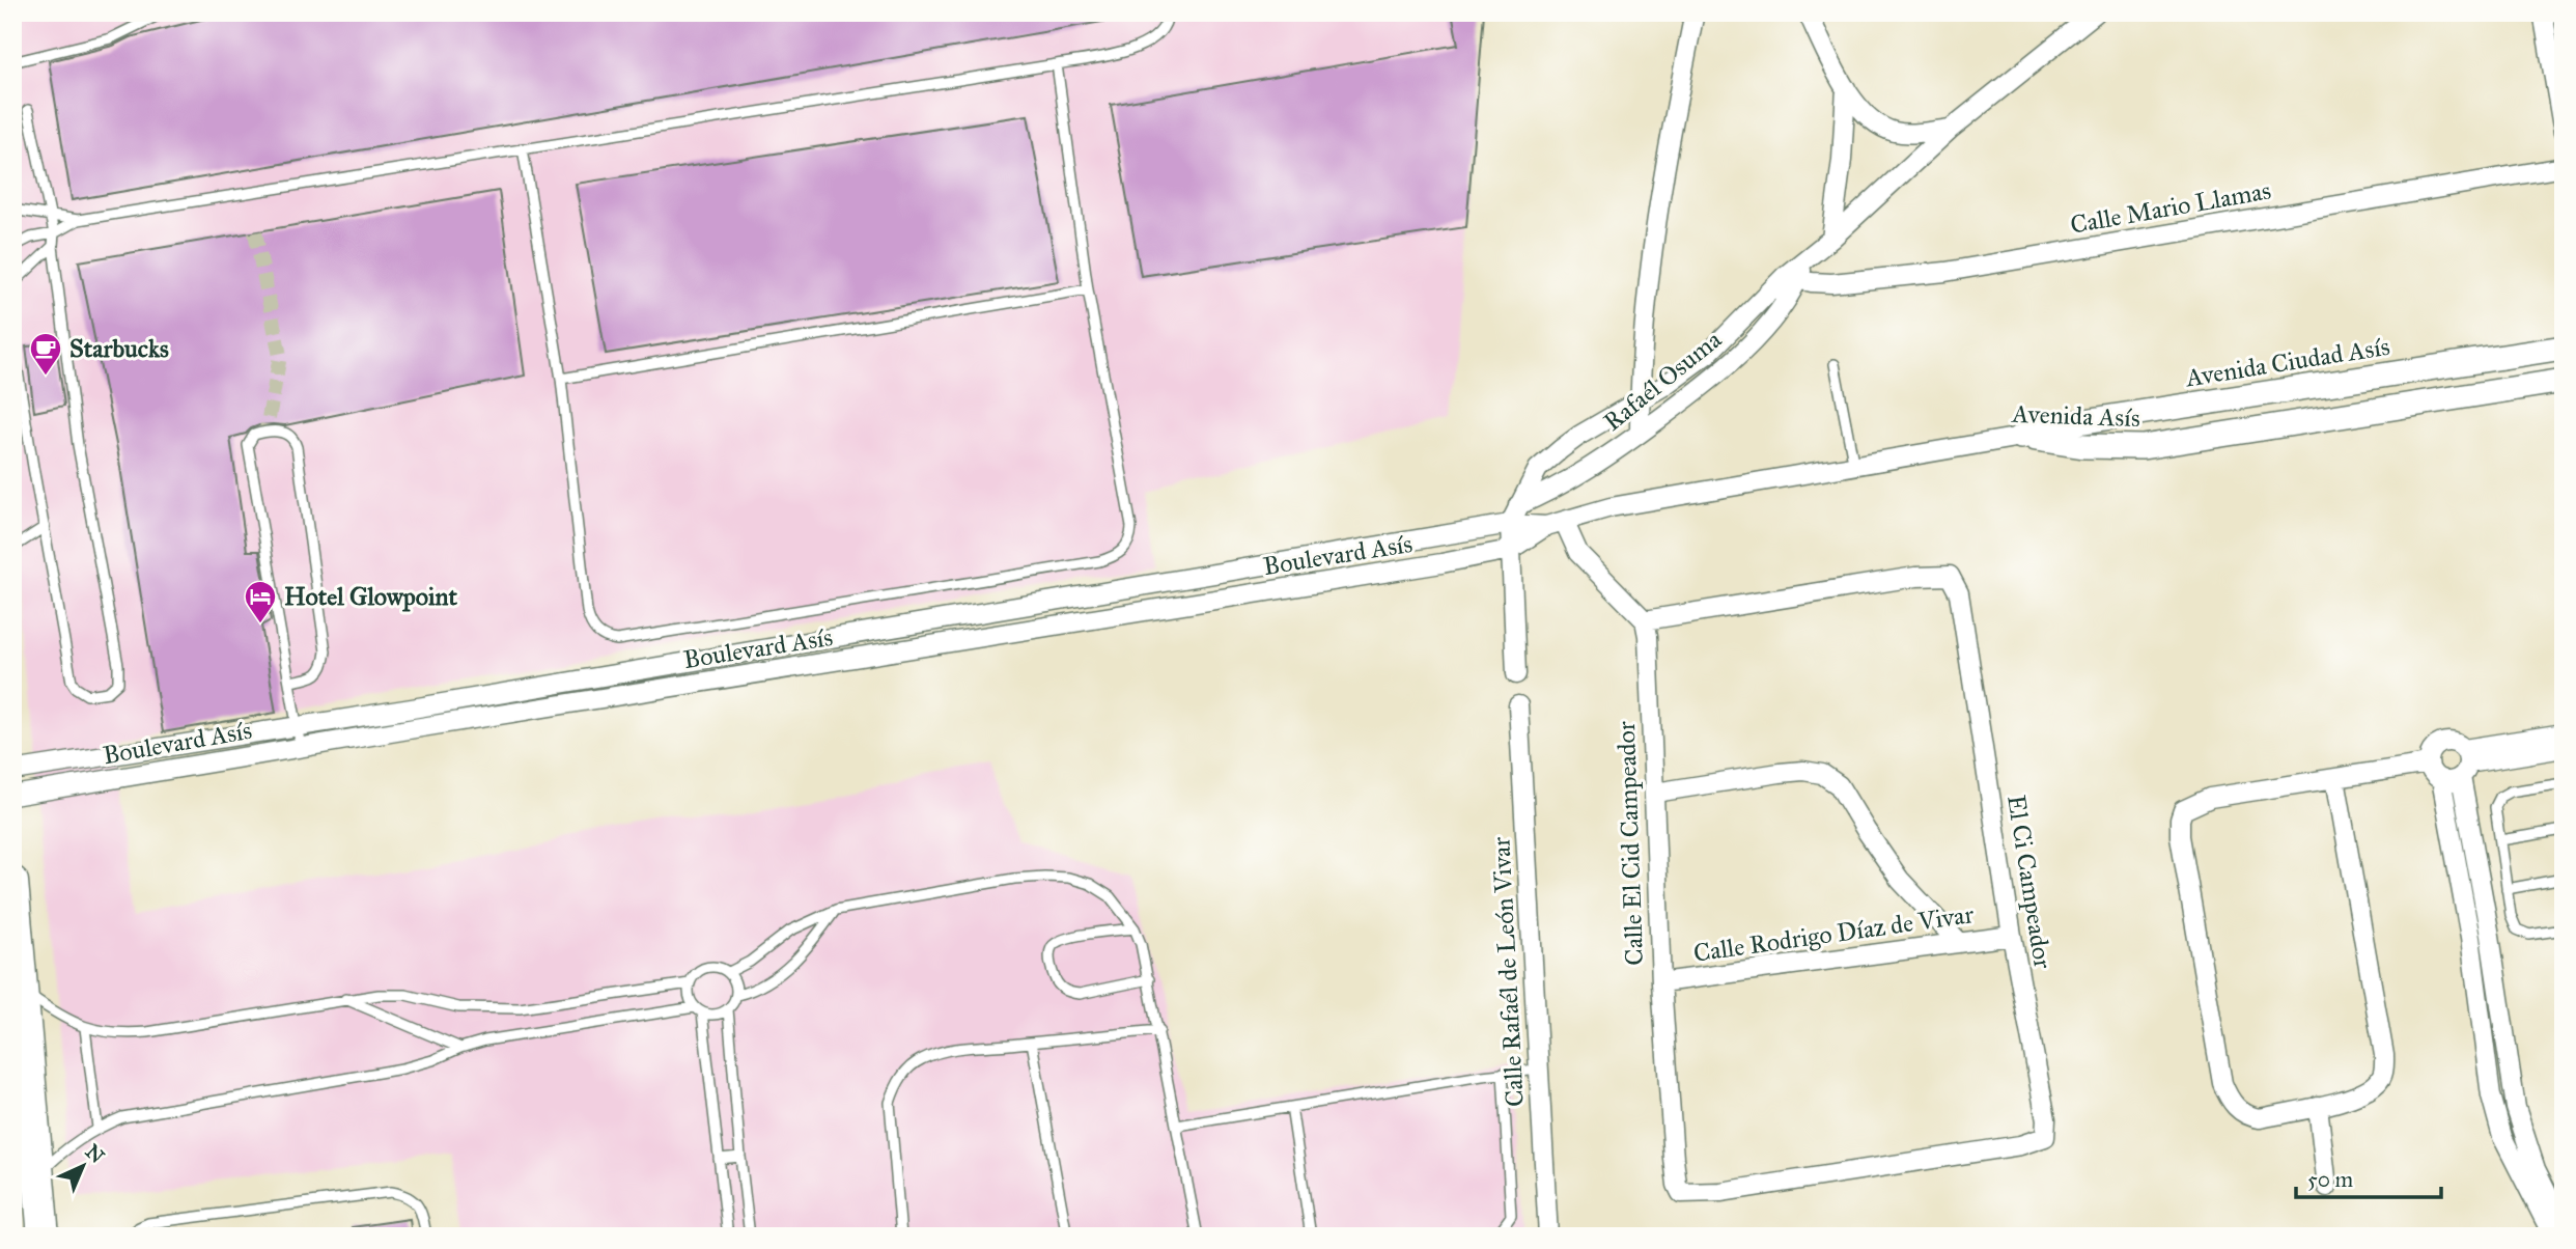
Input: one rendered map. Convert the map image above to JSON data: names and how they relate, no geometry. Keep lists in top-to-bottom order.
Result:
{
  "streets": {
    "street": [
      "Calle Mario Llamas",
      "Avenida Ciudad Asís",
      "Rafaél Osuma",
      "Avenida Asís",
      "Boulevard Asís",
      "Calle El Cid Campeador",
      "El Ci Campeador",
      "Calle Rodrigo Díaz de Vivar",
      "Calle Rafaél de León Vivar"
    ]
  },
  "crossings": [
    ["Calle Mario Llamas", "Rafaél Osuma"],
    ["Avenida Ciudad Asís", "Avenida Asís"],
    ["Rafaél Osuma", "Avenida Asís"],
    ["Rafaél Osuma", "Boulevard Asís"],
    ["Avenida Asís", "Boulevard Asís"],
    ["Calle El Cid Campeador", "El Ci Campeador"],
    ["Calle El Cid Campeador", "Calle Rodrigo Díaz de Vivar"],
    ["El Ci Campeador", "Calle Rodrigo Díaz de Vivar"]
  ],
  "places": {
    "cafe": ["Starbucks"],
    "hotel": ["Hotel Glowpoint"]
  },
  "scale_bar": "50 m",
  "north": "top right"
}
